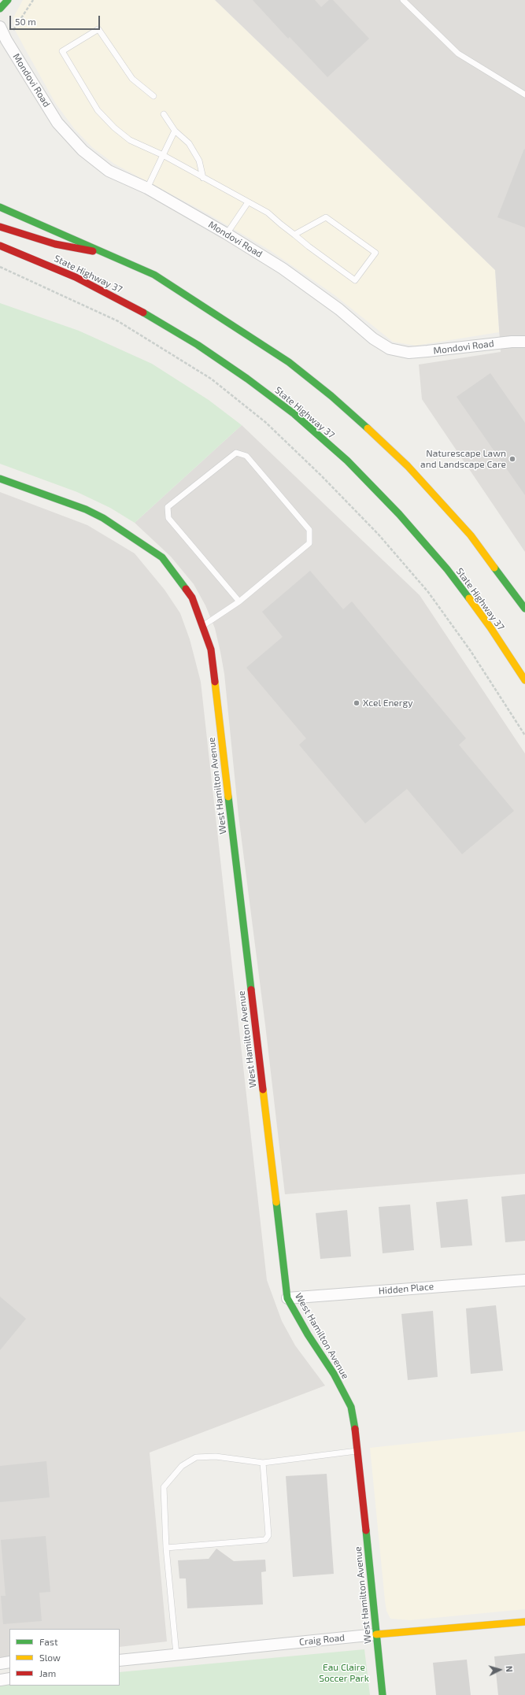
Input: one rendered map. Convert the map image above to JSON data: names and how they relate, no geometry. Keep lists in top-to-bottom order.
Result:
{
  "streets": {
    "street": [
      "Mondovi Road",
      "State Highway 37",
      "West Hamilton Avenue",
      "Hidden Place",
      "Craig Road"
    ]
  },
  "crossings": [
    ["West Hamilton Avenue", "Hidden Place"],
    ["West Hamilton Avenue", "Craig Road"]
  ],
  "parks": ["Eau Claire Soccer Park"],
  "places": ["Naturescape Lawn and Landscape Care", "Xcel Energy"],
  "legend": ["Fast", "Slow", "Jam"],
  "scale_bar": "50 m",
  "north": "right"
}
